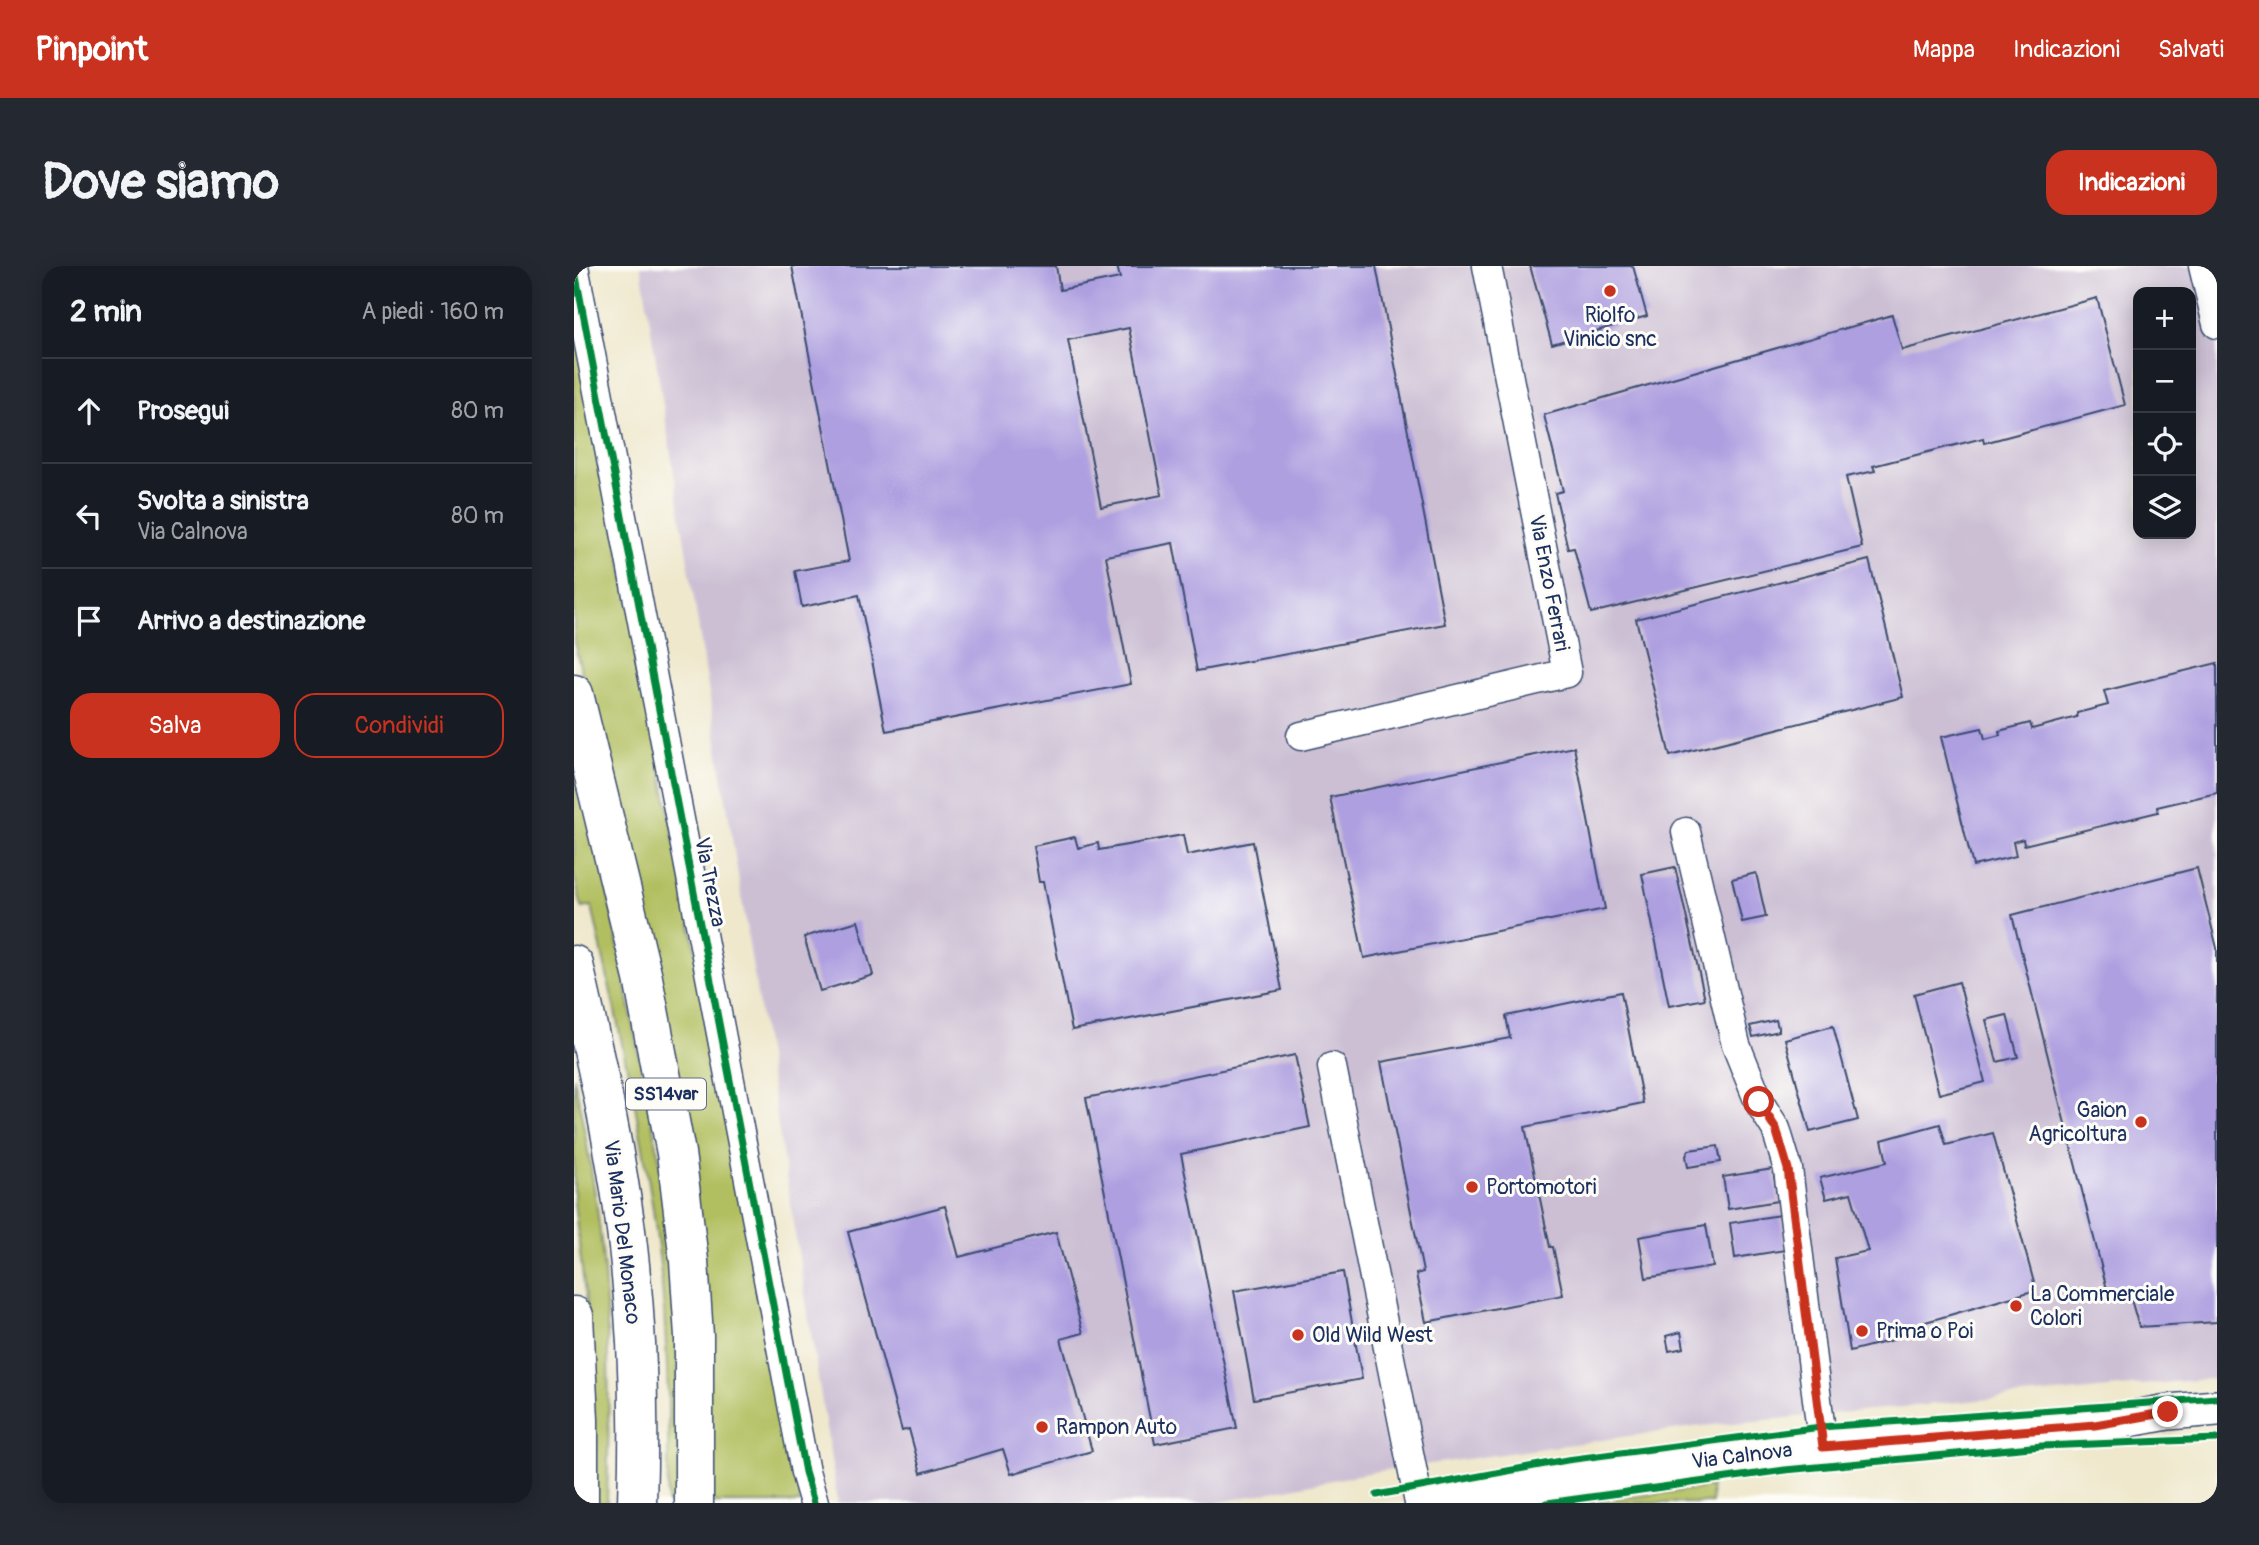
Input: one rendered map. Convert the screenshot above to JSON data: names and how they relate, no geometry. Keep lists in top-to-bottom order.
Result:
{
  "streets": {
    "highway": ["SS14var", "Via Mario Del Monaco"],
    "main road": ["Via Calnova"],
    "street": ["Via Enzo Ferrari", "Via Trezza"]
  },
  "places": [
    "Riolfo Vinicio snc",
    "Gaion Agricoltura",
    "Portomotori",
    "La Commerciale Colori",
    "Prima o Poi",
    "Old Wild West",
    "Rampon Auto"
  ],
  "page": {
    "header": "Pinpoint",
    "nav": ["Mappa", "Indicazioni", "Salvati"],
    "buttons": [
      "Indicazioni",
      ["Salva", "Condividi"]
    ],
    "title": "Dove siamo",
    "heading": ["2 min", "A piedi · 160 m"],
    "map_buttons": ["+", "−"],
    "list": [
      ["Prosegui", "80 m"],
      ["Svolta a sinistra", "Via Calnova", "80 m"],
      "Arrivo a destinazione"
    ]
  }
}
